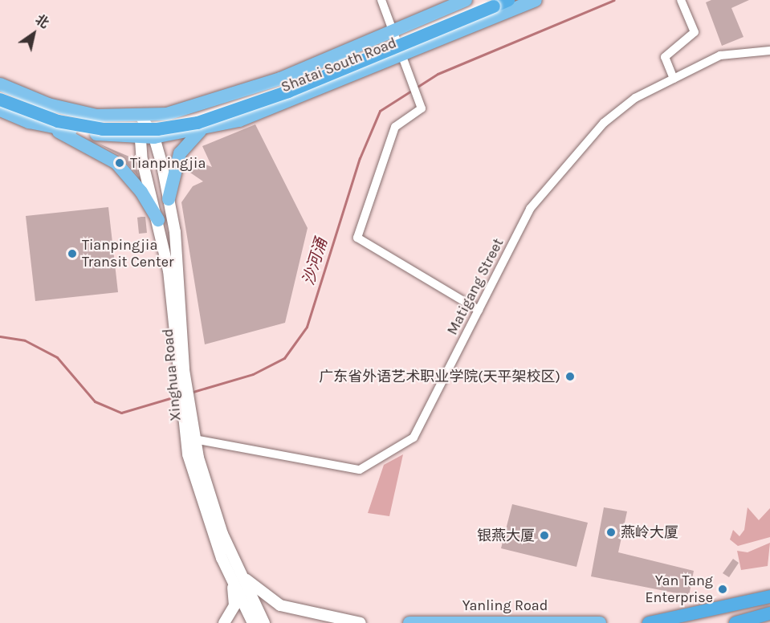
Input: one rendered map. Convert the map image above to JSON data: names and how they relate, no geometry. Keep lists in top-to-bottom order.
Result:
{
  "streets": {
    "main road": ["Shatai South Road", "Xinghua Road", "Yanling Road"],
    "street": ["Matigang Street"]
  },
  "crossings": [
    ["Shatai South Road", "Xinghua Road"],
    ["Matigang Street", "Xinghua Road"]
  ],
  "water": ["沙河涌"],
  "places": [
    "Tianpingjia",
    "Tianpingjia Transit Center",
    "广东省外语艺术职业学院(天平架校区)",
    "燕岭大厦",
    "银燕大厦",
    "Yan Tang Enterprise"
  ],
  "north": "top right"
}
